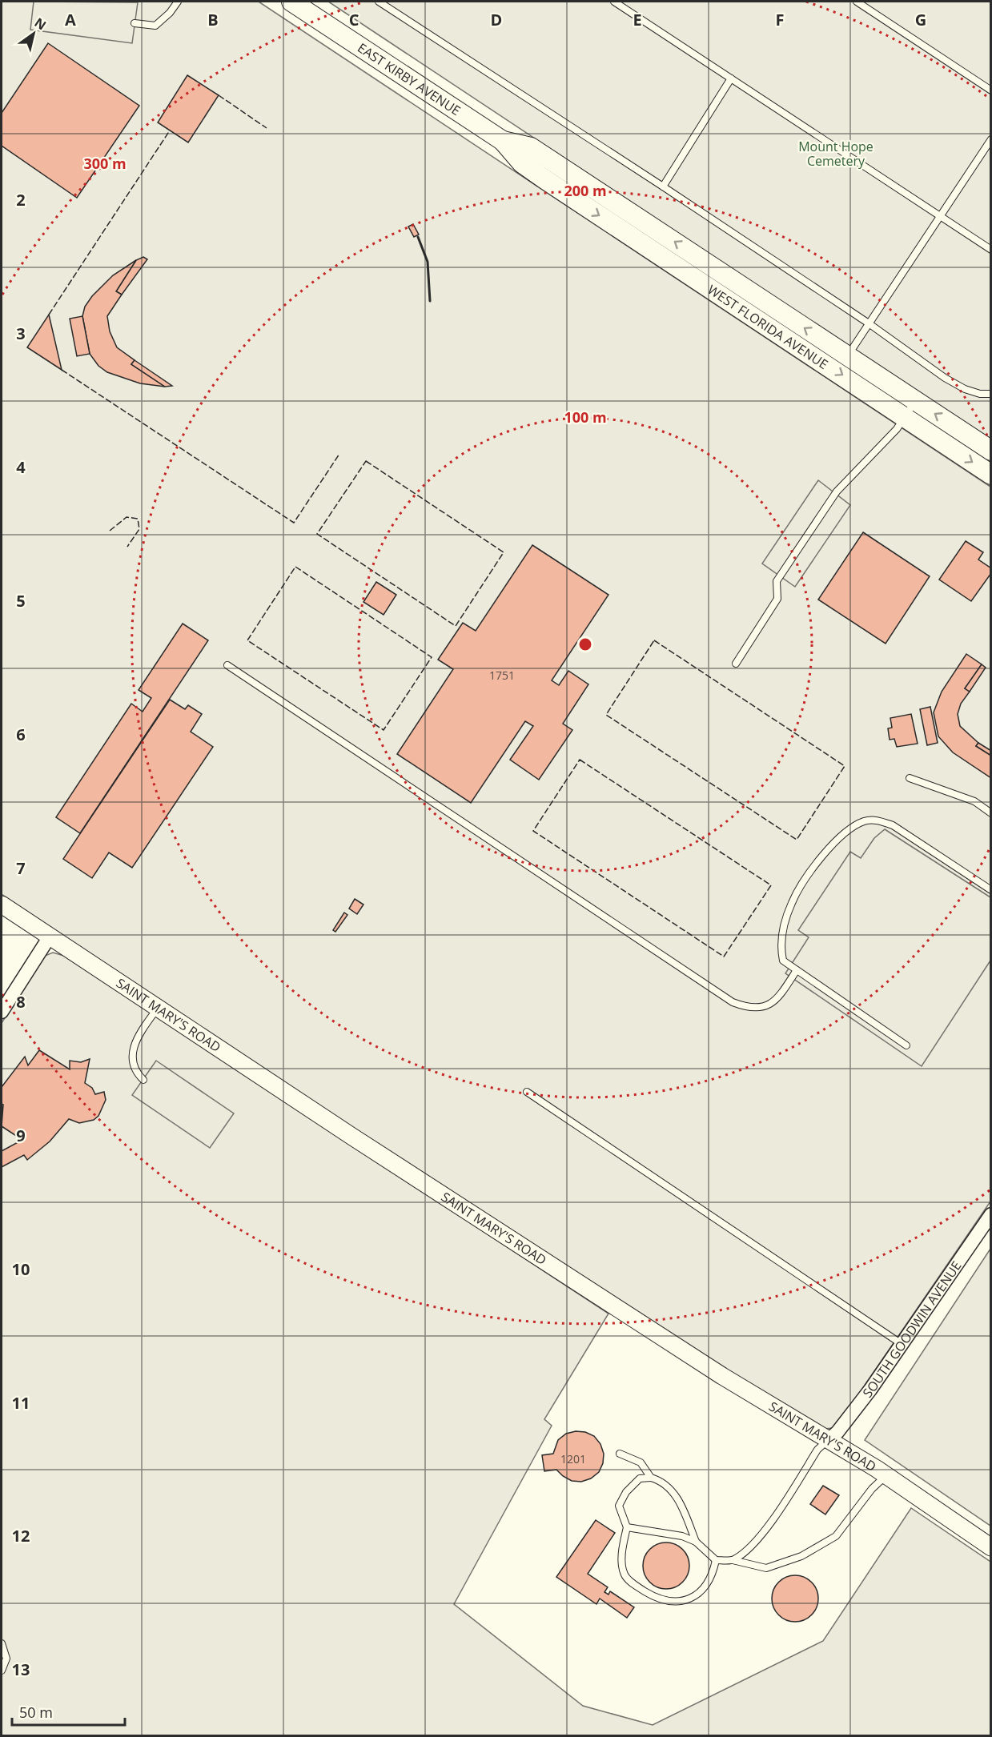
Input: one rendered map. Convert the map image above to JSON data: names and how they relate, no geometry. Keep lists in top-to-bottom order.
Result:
{
  "streets": {
    "main road": ["EAST KIRBY AVENUE", "WEST FLORIDA AVENUE"],
    "street": ["SAINT MARY'S ROAD", "SOUTH GOODWIN AVENUE"]
  },
  "crossings": [
    ["EAST KIRBY AVENUE", "WEST FLORIDA AVENUE"],
    ["SAINT MARY'S ROAD", "SOUTH GOODWIN AVENUE"]
  ],
  "parks": ["Mount Hope Cemetery"],
  "house_numbers": ["1751", "1201"],
  "scale_bar": "50 m",
  "north": "top right",
  "grid": {
    "columns": [
      "A",
      "B",
      "C",
      "D",
      "E",
      "F",
      "G"
    ],
    "rows": [
      "2",
      "3",
      "4",
      "5",
      "6",
      "7",
      "8",
      "9",
      "10",
      "11",
      "12",
      "13"
    ]
  },
  "rings": ["300 m", "200 m", "100 m"]
}
